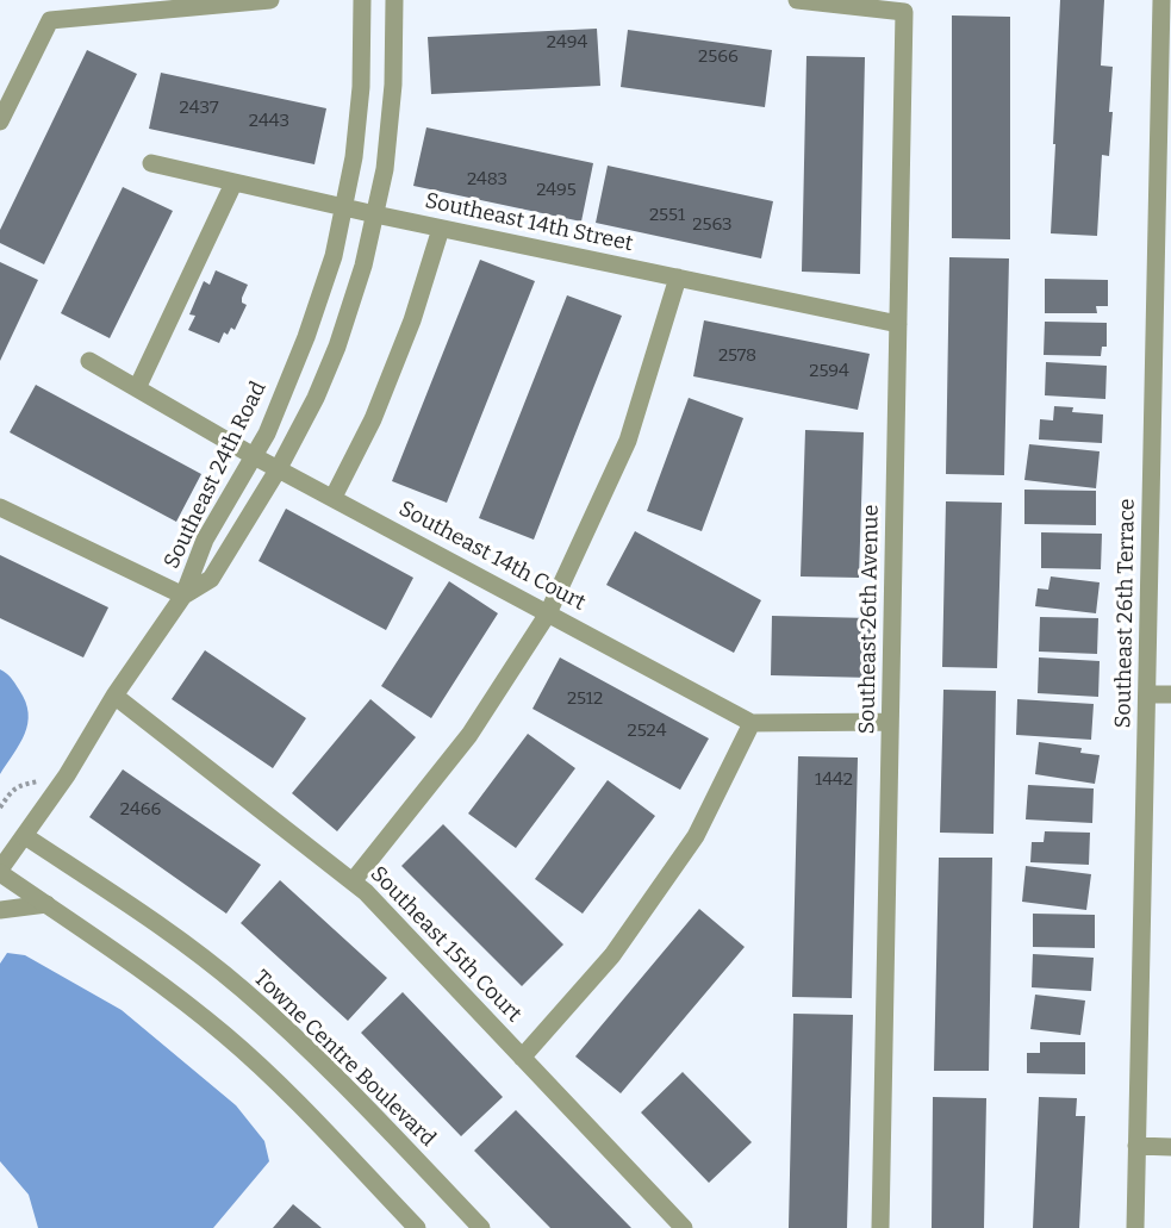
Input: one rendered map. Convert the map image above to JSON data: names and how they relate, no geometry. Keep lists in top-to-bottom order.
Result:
{
  "streets": {
    "street": [
      "Southeast 14th Street",
      "Southeast 24th Road",
      "Southeast 14th Court",
      "Southeast 26th Terrace",
      "Southeast 26th Avenue",
      "Southeast 15th Court",
      "Towne Centre Boulevard"
    ]
  },
  "crossings": [
    ["Southeast 14th Street", "Southeast 24th Road"],
    ["Southeast 14th Street", "Southeast 26th Avenue"],
    ["Southeast 24th Road", "Southeast 14th Court"],
    ["Southeast 24th Road", "Southeast 15th Court"],
    ["Southeast 24th Road", "Towne Centre Boulevard"],
    ["Southeast 14th Court", "Southeast 26th Avenue"]
  ],
  "house_numbers": [
    "2494",
    "2566",
    "2437",
    "2443",
    "2483",
    "2495",
    "2551",
    "2563",
    "2578",
    "2594",
    "2512",
    "2524",
    "1442",
    "2466"
  ]
}
